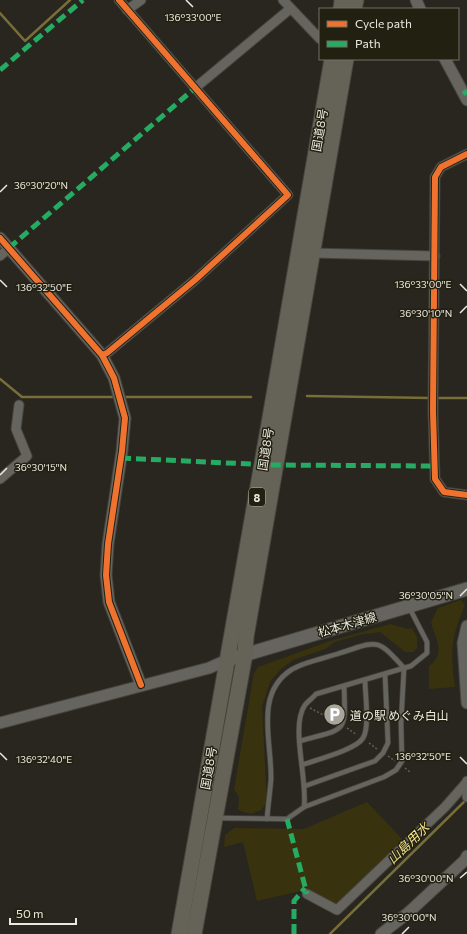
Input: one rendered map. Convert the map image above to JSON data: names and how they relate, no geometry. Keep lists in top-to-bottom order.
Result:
{
  "streets": {
    "highway": ["国道8号", "8"],
    "main road": ["松本木津線"]
  },
  "crossings": [
    ["国道8号", "松本木津線"]
  ],
  "water": ["山島用水"],
  "places": {
    "parking": ["道の駅 めぐみ白山"]
  },
  "legend": ["Cycle path", "Path"],
  "scale_bar": "50 m",
  "coordinates": [
    "136°33'00\"E",
    "36°30'20\"N",
    "136°32'50\"E",
    "36°30'10\"N",
    "36°30'15\"N",
    "36°30'05\"N",
    "136°32'40\"E",
    "36°30'00\"N"
  ]
}
